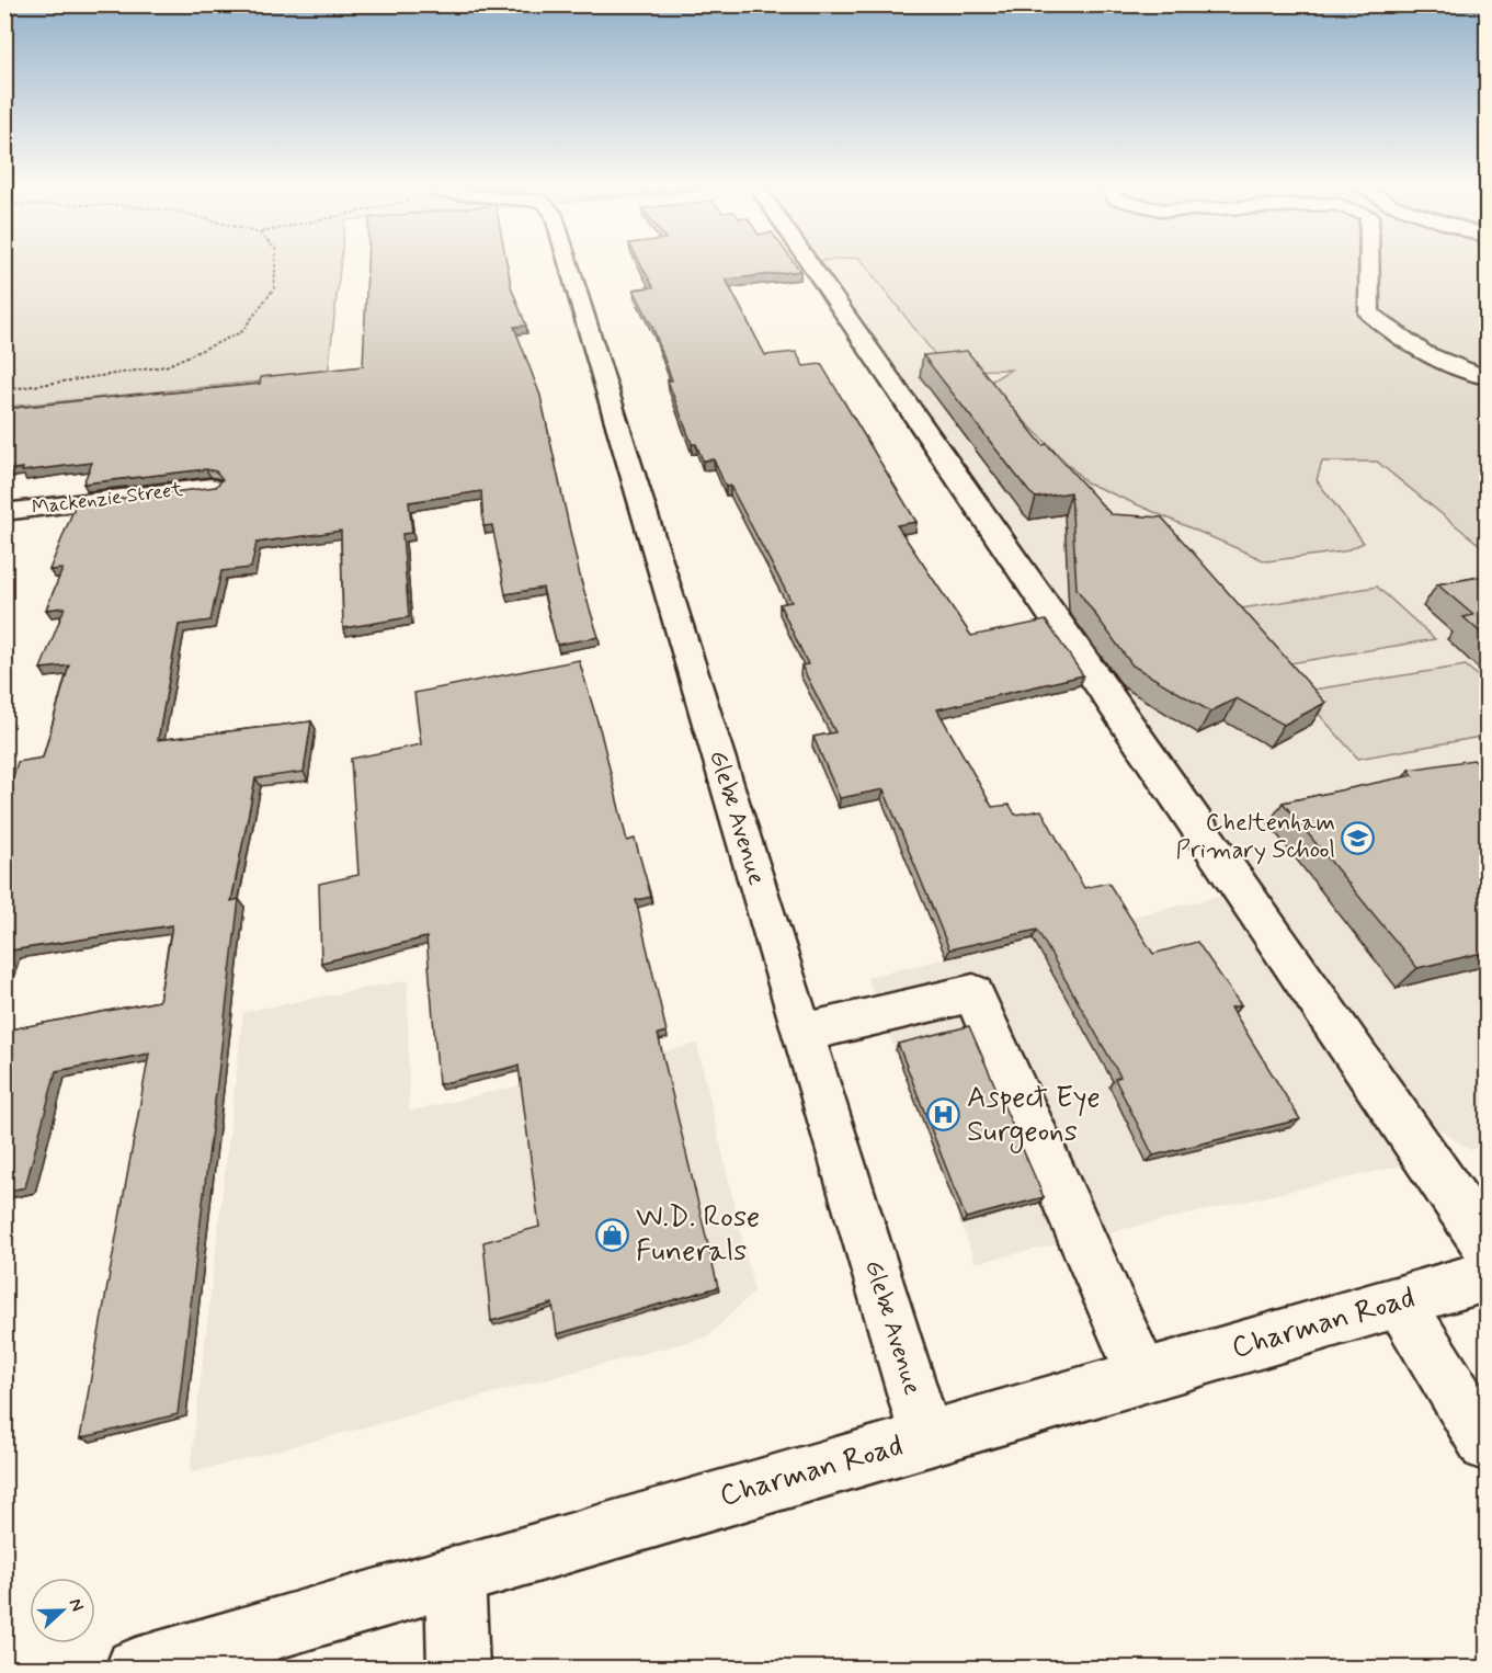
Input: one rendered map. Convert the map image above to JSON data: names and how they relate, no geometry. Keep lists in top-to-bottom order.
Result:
{
  "streets": {
    "street": ["Mackenzie Street", "Glebe Avenue", "Charman Road"]
  },
  "crossings": [
    ["Glebe Avenue", "Charman Road"]
  ],
  "places": {
    "school or university": ["Cheltenham Primary School"],
    "hospital": ["Aspect Eye Surgeons"],
    "shop": ["W.D. Rose Funerals"]
  },
  "north": "right"
}
